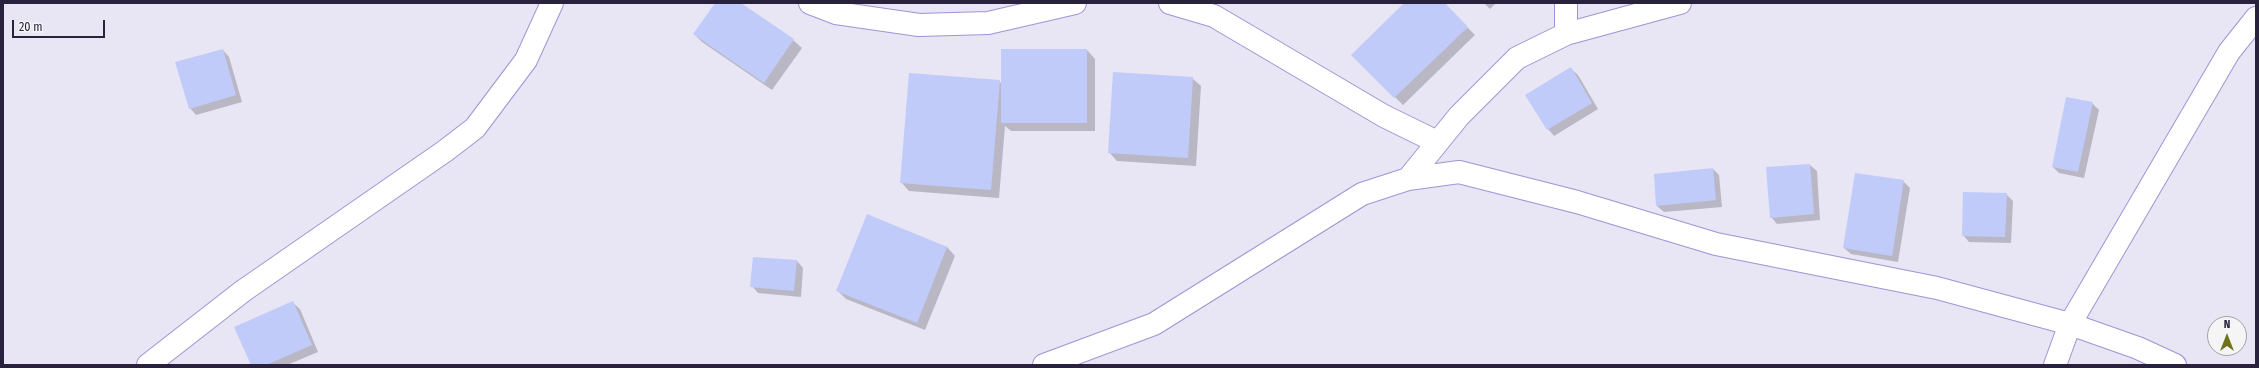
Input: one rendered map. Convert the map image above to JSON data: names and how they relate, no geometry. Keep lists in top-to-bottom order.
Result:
{
  "scale_bar": "20 m",
  "north": "top"
}
